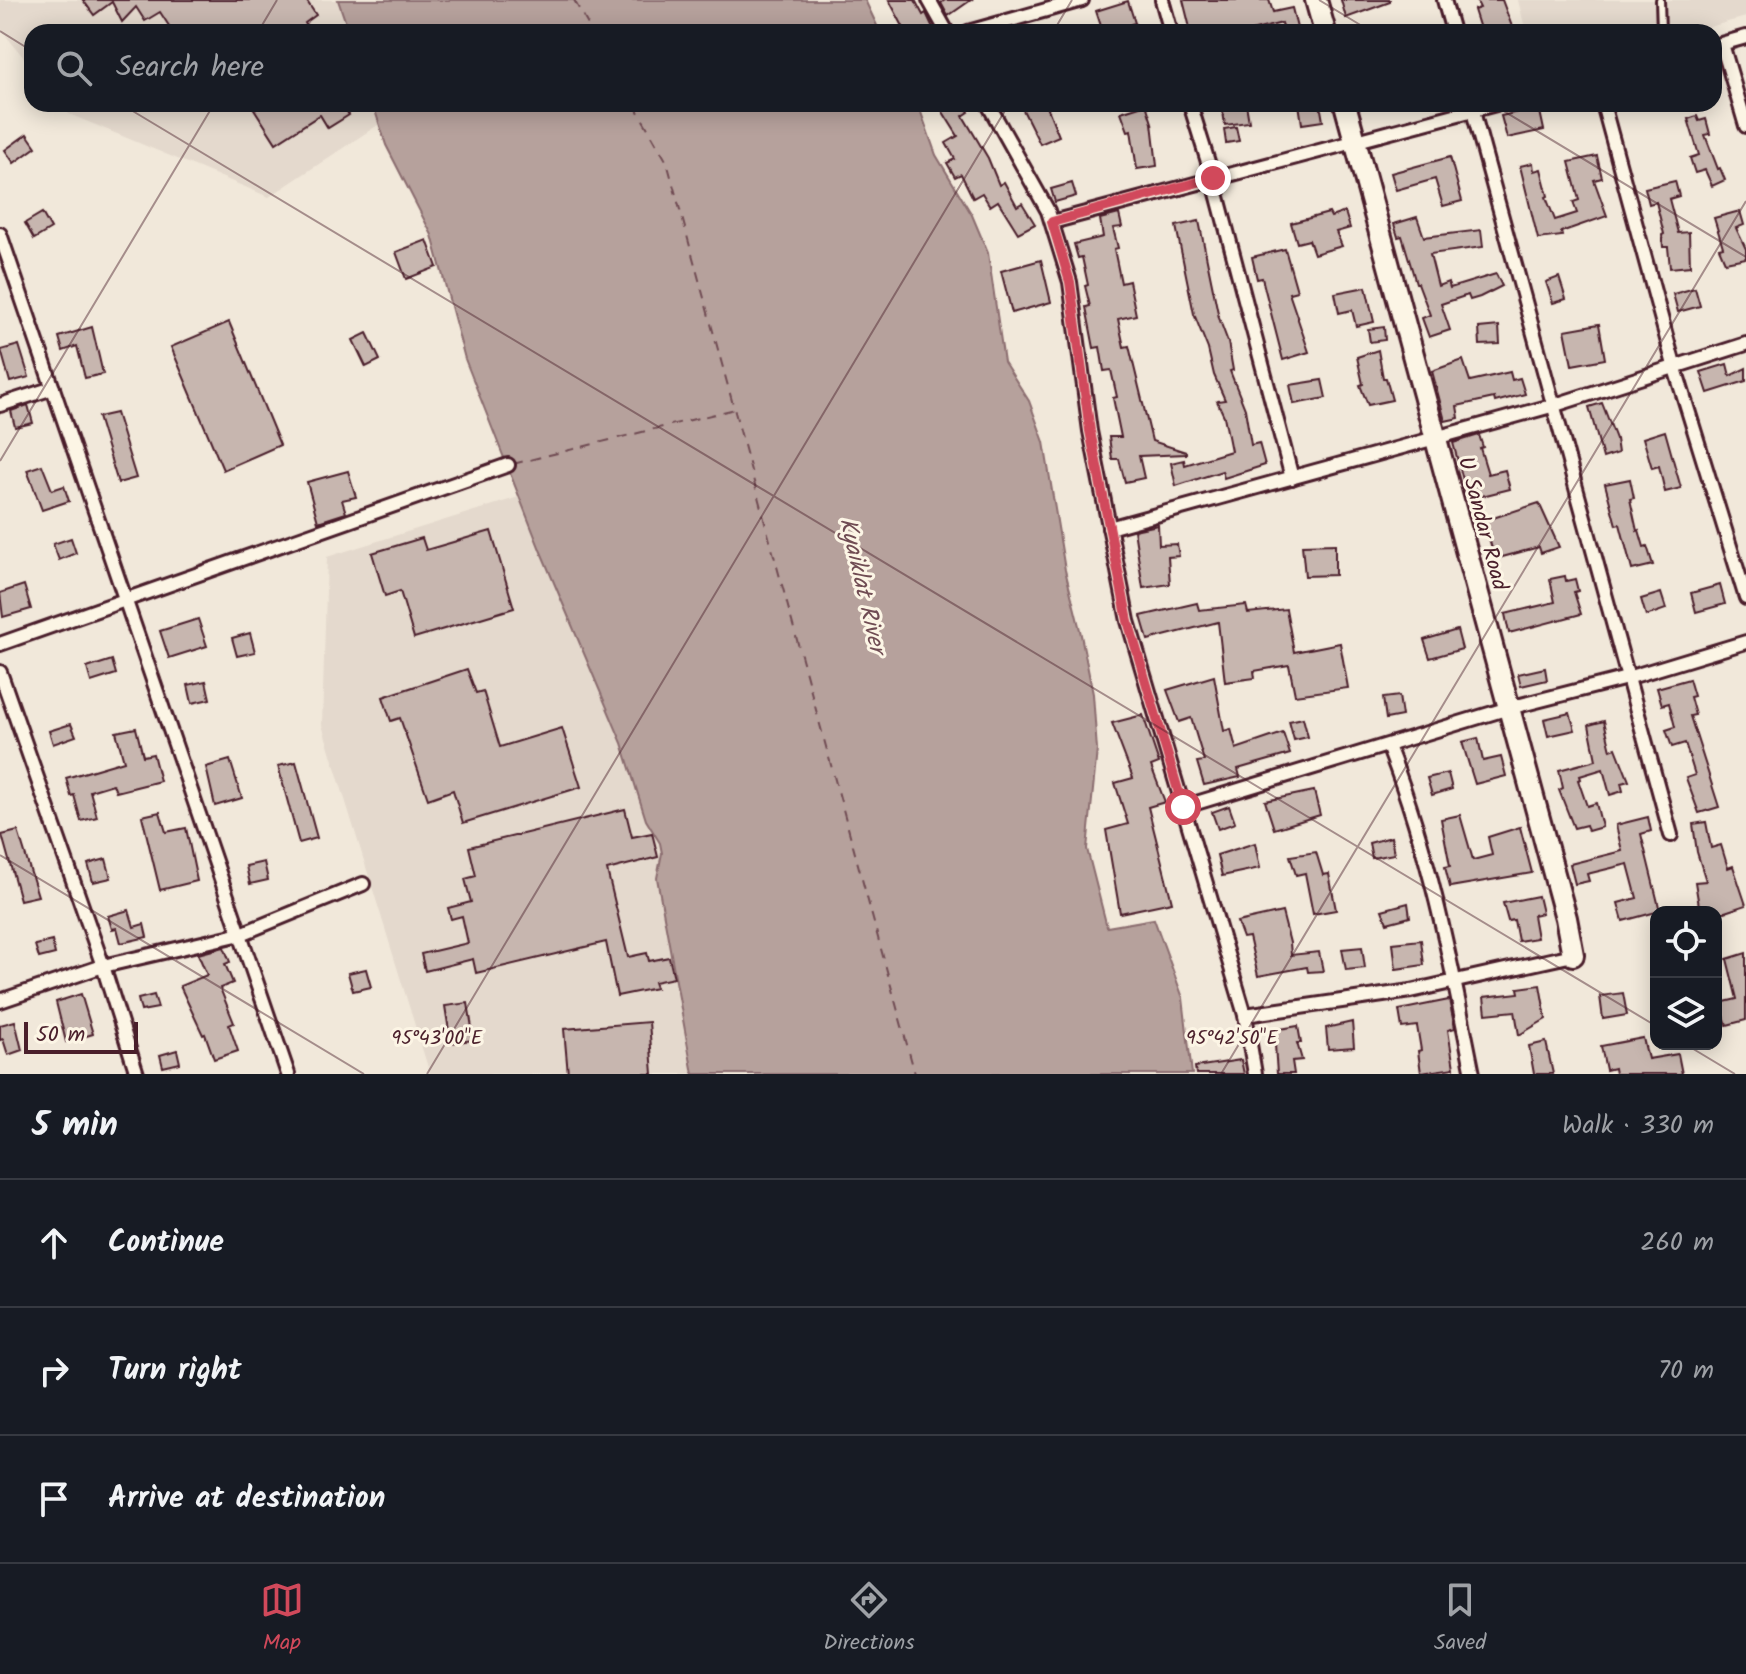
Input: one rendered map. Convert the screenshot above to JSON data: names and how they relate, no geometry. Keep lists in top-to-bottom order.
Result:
{
  "streets": {
    "main road": ["U Sandar Road"]
  },
  "water": ["Kyaiklat River"],
  "scale_bar": "50 m",
  "page": {
    "search": "Search here",
    "scale": "50 m",
    "heading": ["5 min", "Walk · 330 m"],
    "list": [
      ["Continue", "260 m"],
      ["Turn right", "70 m"],
      "Arrive at destination"
    ],
    "nav": ["Map", "Directions", "Saved"]
  },
  "coordinates": ["95°43'00\"E", "95°42'50\"E"]
}
